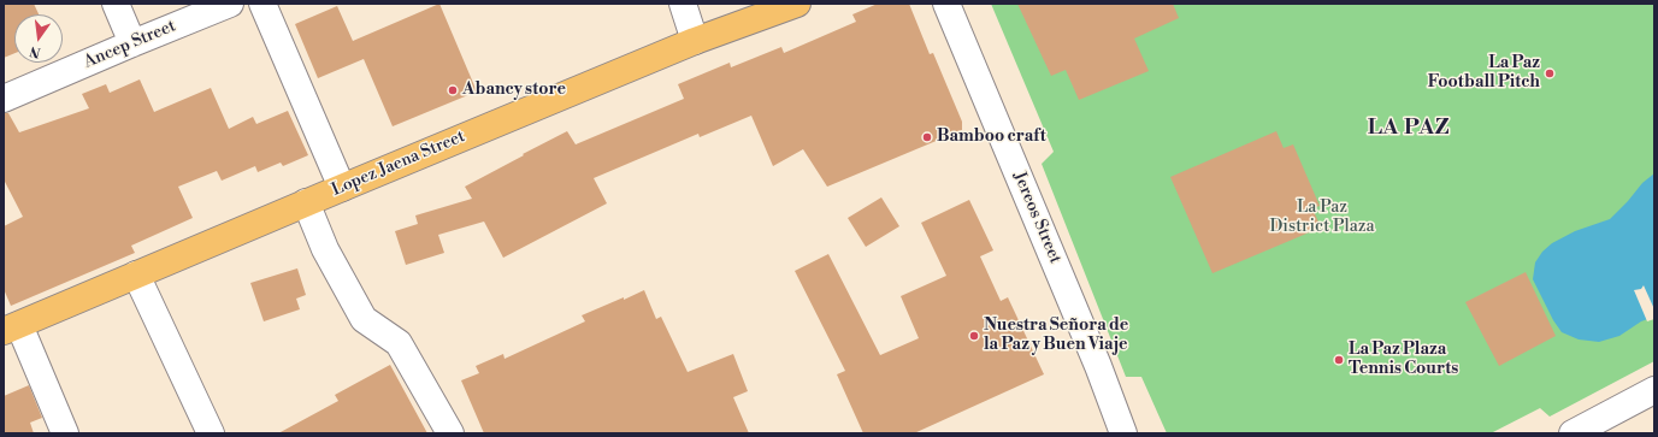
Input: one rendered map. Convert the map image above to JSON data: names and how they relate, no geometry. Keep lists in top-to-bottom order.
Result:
{
  "streets": {
    "main road": ["Lopez Jaena Street"],
    "street": ["Ancep Street", "Jereos Street"]
  },
  "districts": ["LA PAZ"],
  "parks": ["La Paz District Plaza"],
  "places": [
    "La Paz Football Pitch",
    "Abancy store",
    "Bamboo craft",
    "Nuestra Señora de la Paz y Buen Viaje",
    "La Paz Plaza Tennis Courts"
  ],
  "north": "bottom"
}
